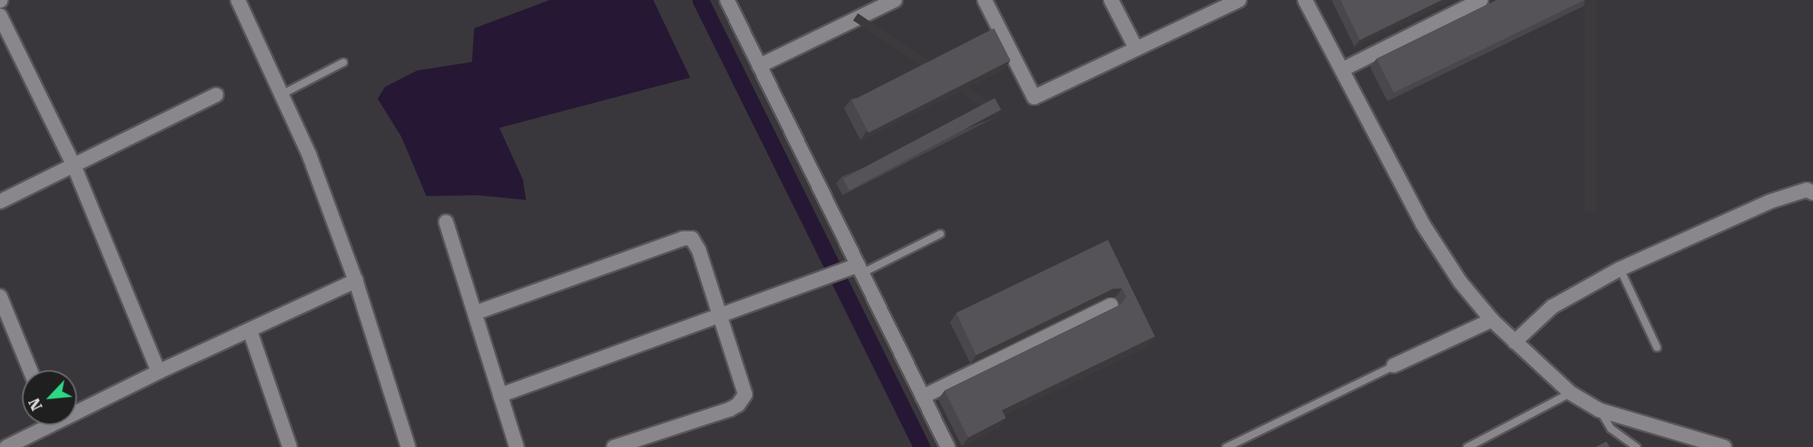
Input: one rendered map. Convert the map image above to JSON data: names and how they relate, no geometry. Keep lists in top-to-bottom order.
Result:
{
  "north": "bottom left"
}
